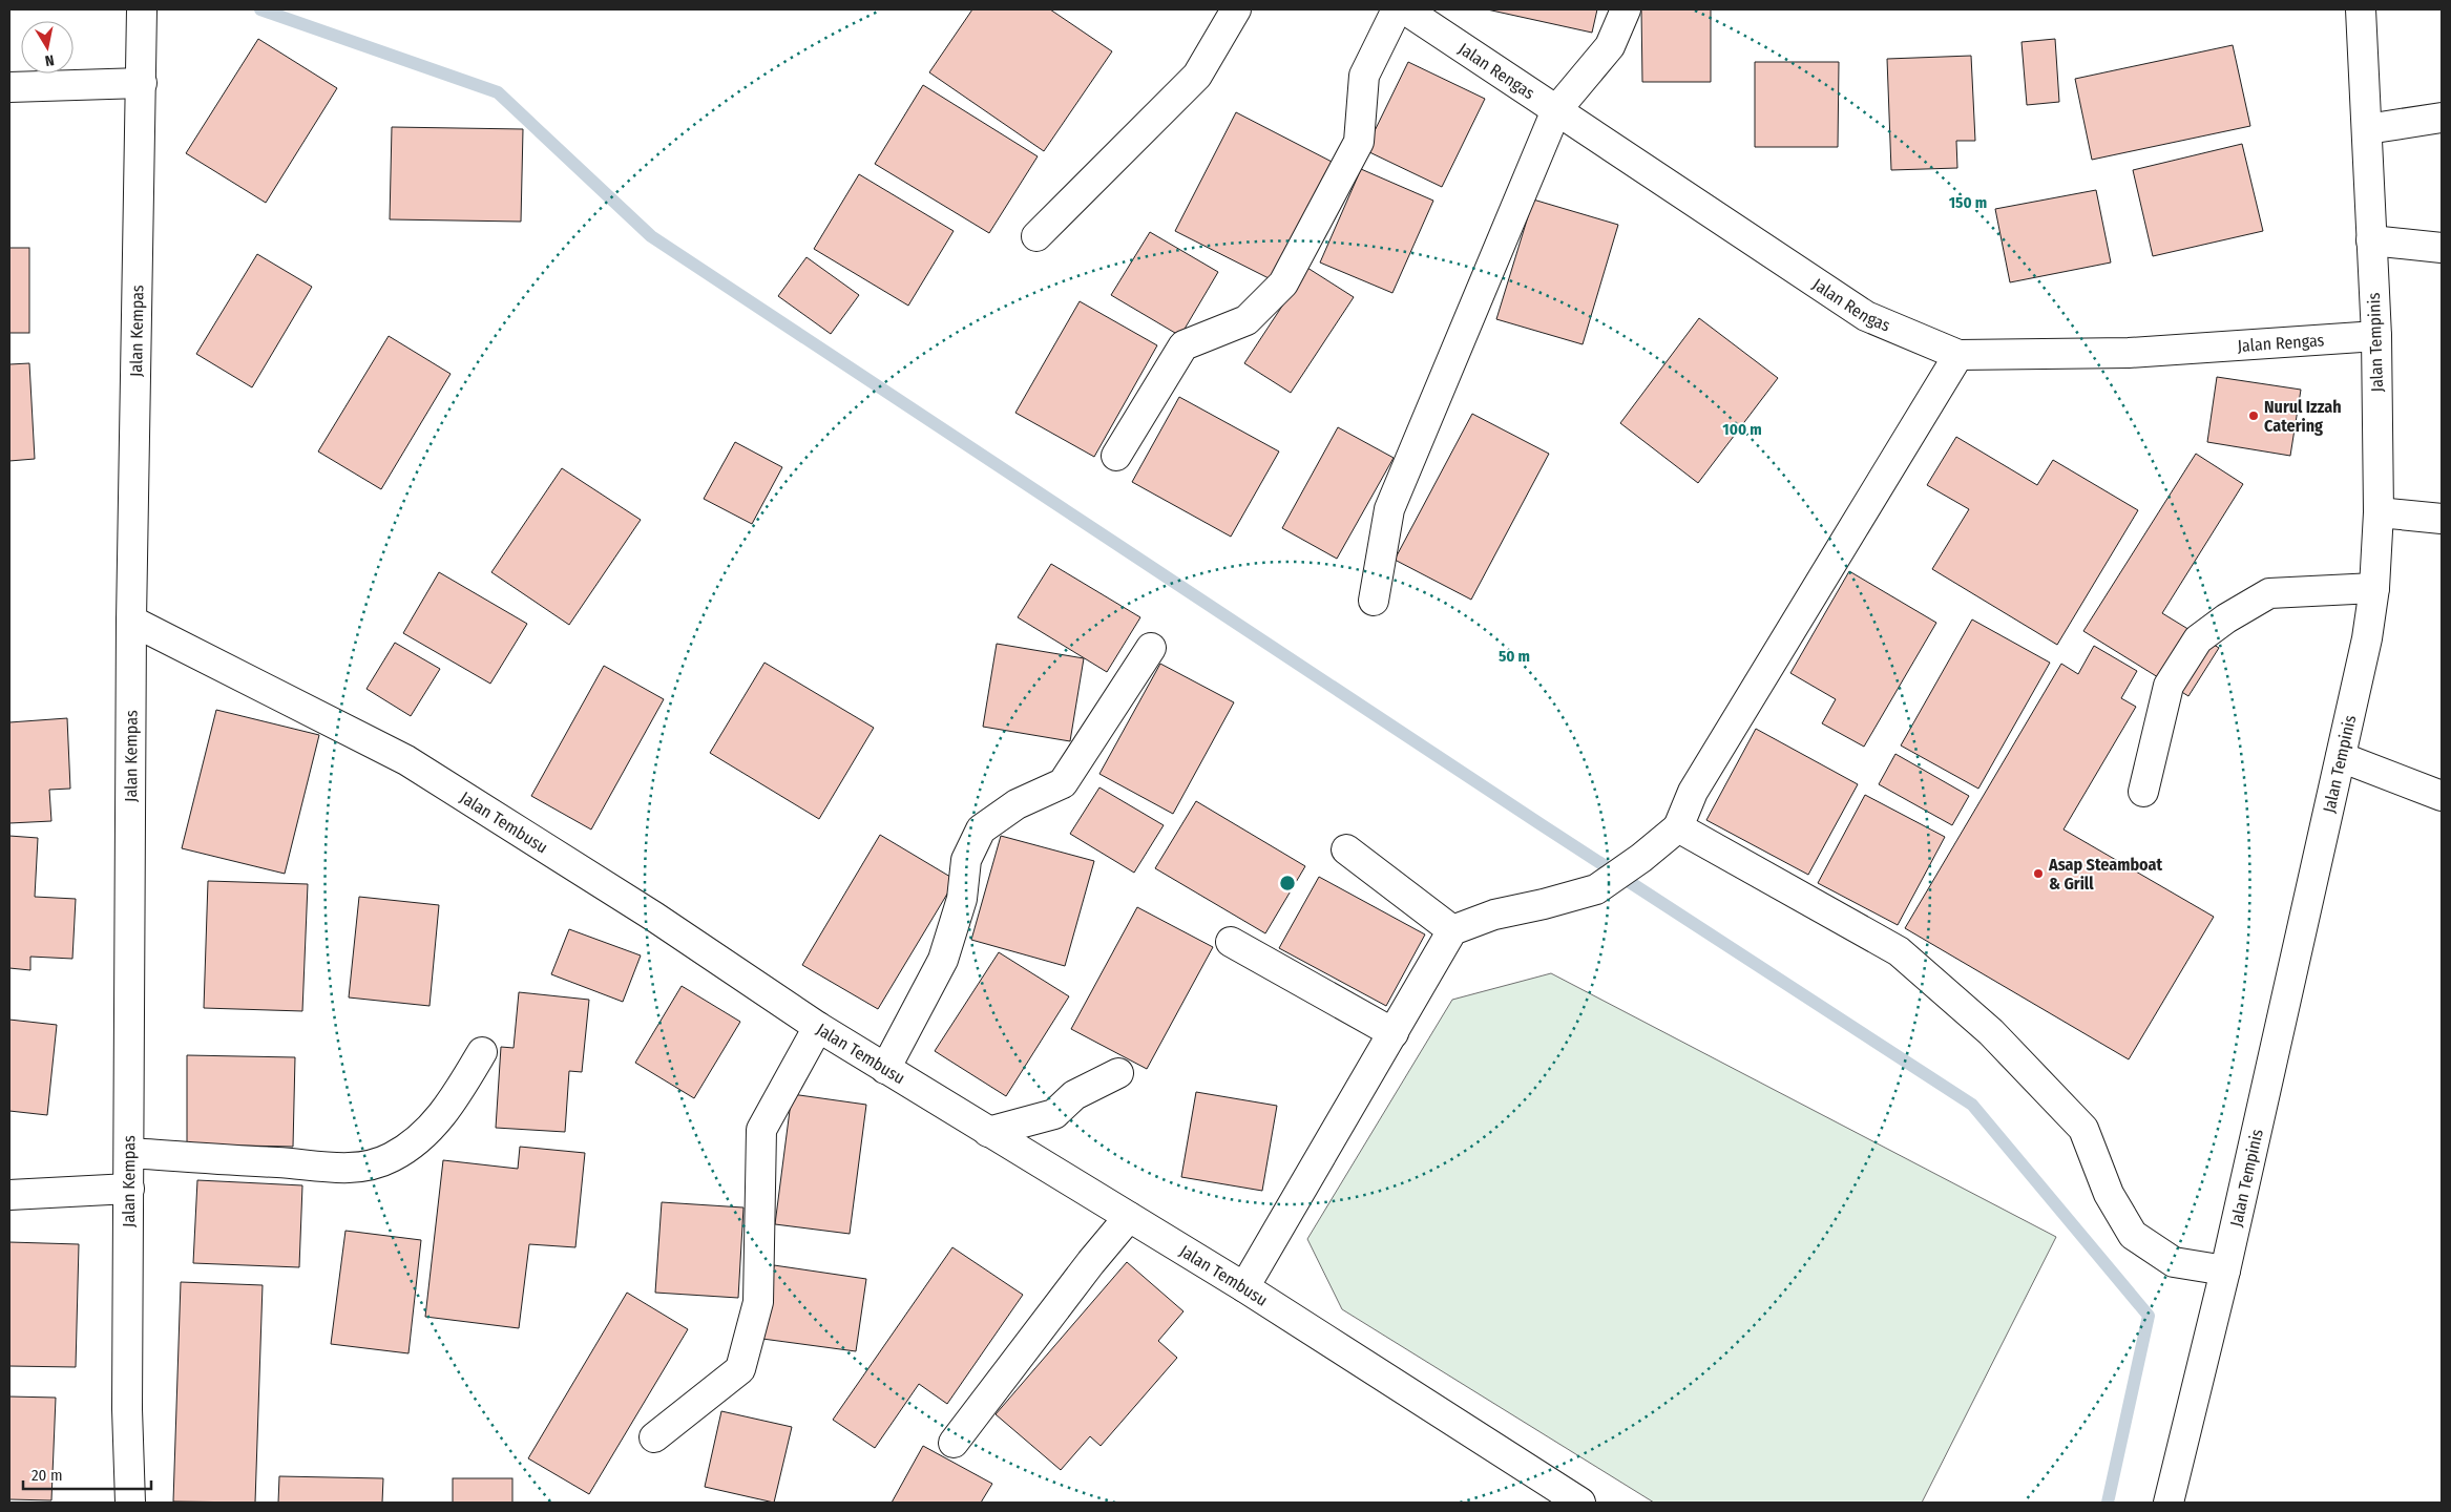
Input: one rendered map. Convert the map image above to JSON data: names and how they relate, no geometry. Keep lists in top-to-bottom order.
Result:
{
  "streets": {
    "street": [
      "Jalan Rengas",
      "Jalan Kempas",
      "Jalan Tempinis",
      "Jalan Tembusu"
    ]
  },
  "crossings": [
    ["Jalan Rengas", "Jalan Tempinis"],
    ["Jalan Kempas", "Jalan Tembusu"]
  ],
  "places": ["Nurul Izzah Catering", "Asap Steamboat & Grill"],
  "scale_bar": "20 m",
  "north": "bottom",
  "rings": ["150 m", "100 m", "50 m"]
}
